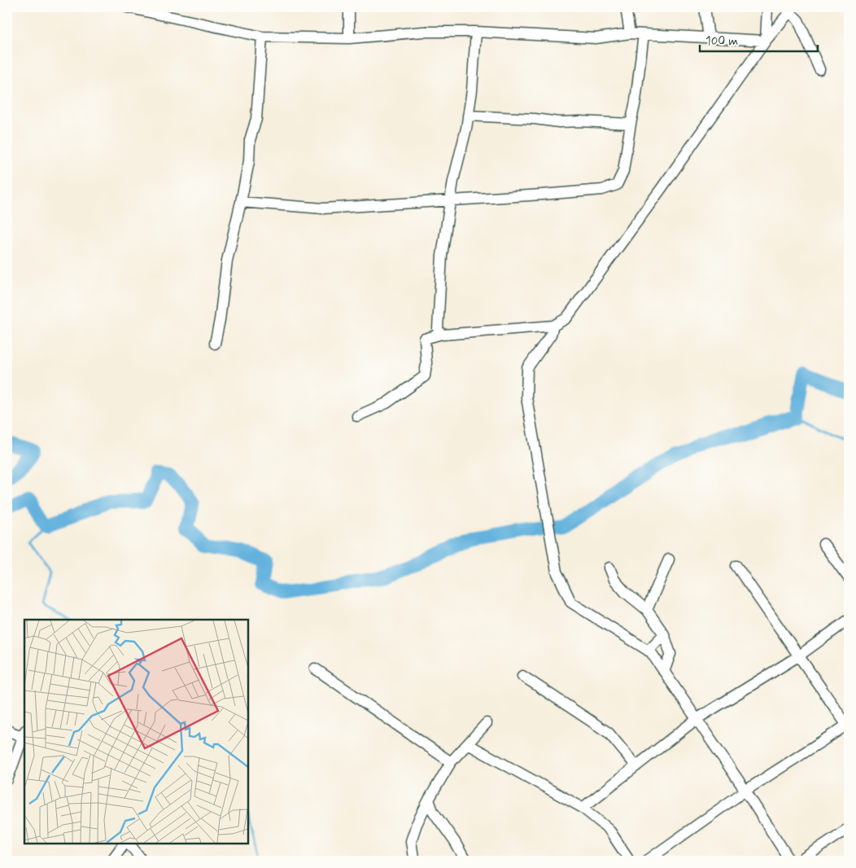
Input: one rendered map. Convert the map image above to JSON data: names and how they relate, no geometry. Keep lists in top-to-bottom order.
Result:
{
  "scale_bar": "100 m"
}
